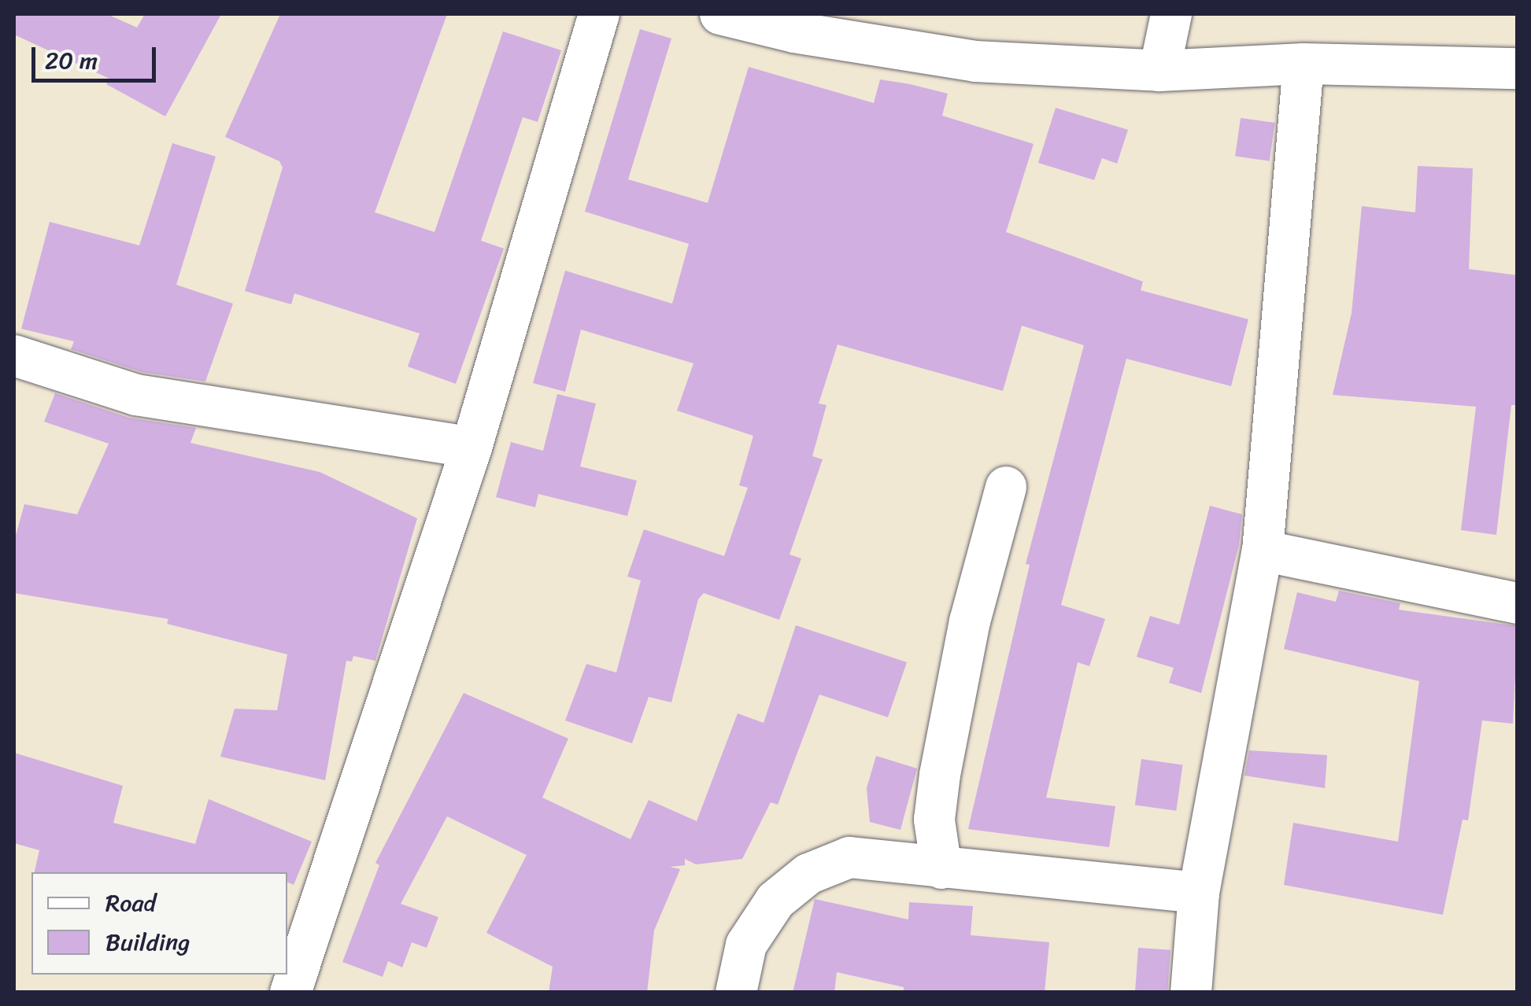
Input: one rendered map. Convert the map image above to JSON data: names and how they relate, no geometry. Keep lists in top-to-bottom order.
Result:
{
  "legend": ["Road", "Building"],
  "scale_bar": "20 m"
}
